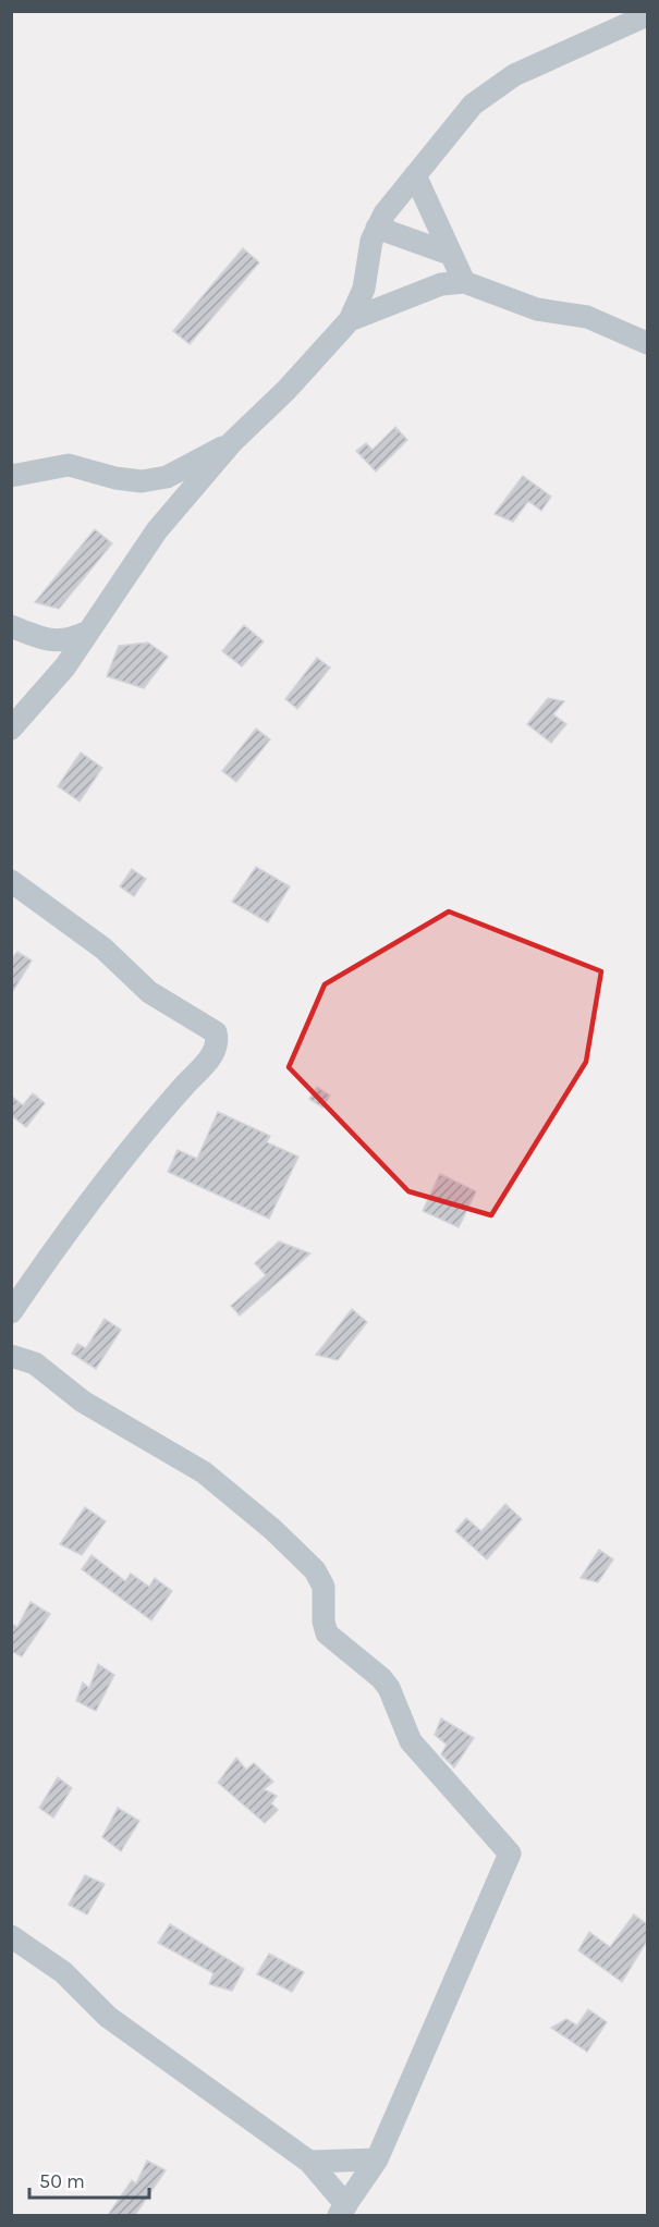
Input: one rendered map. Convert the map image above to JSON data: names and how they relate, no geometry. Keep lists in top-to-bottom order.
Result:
{
  "scale_bar": "50 m"
}
